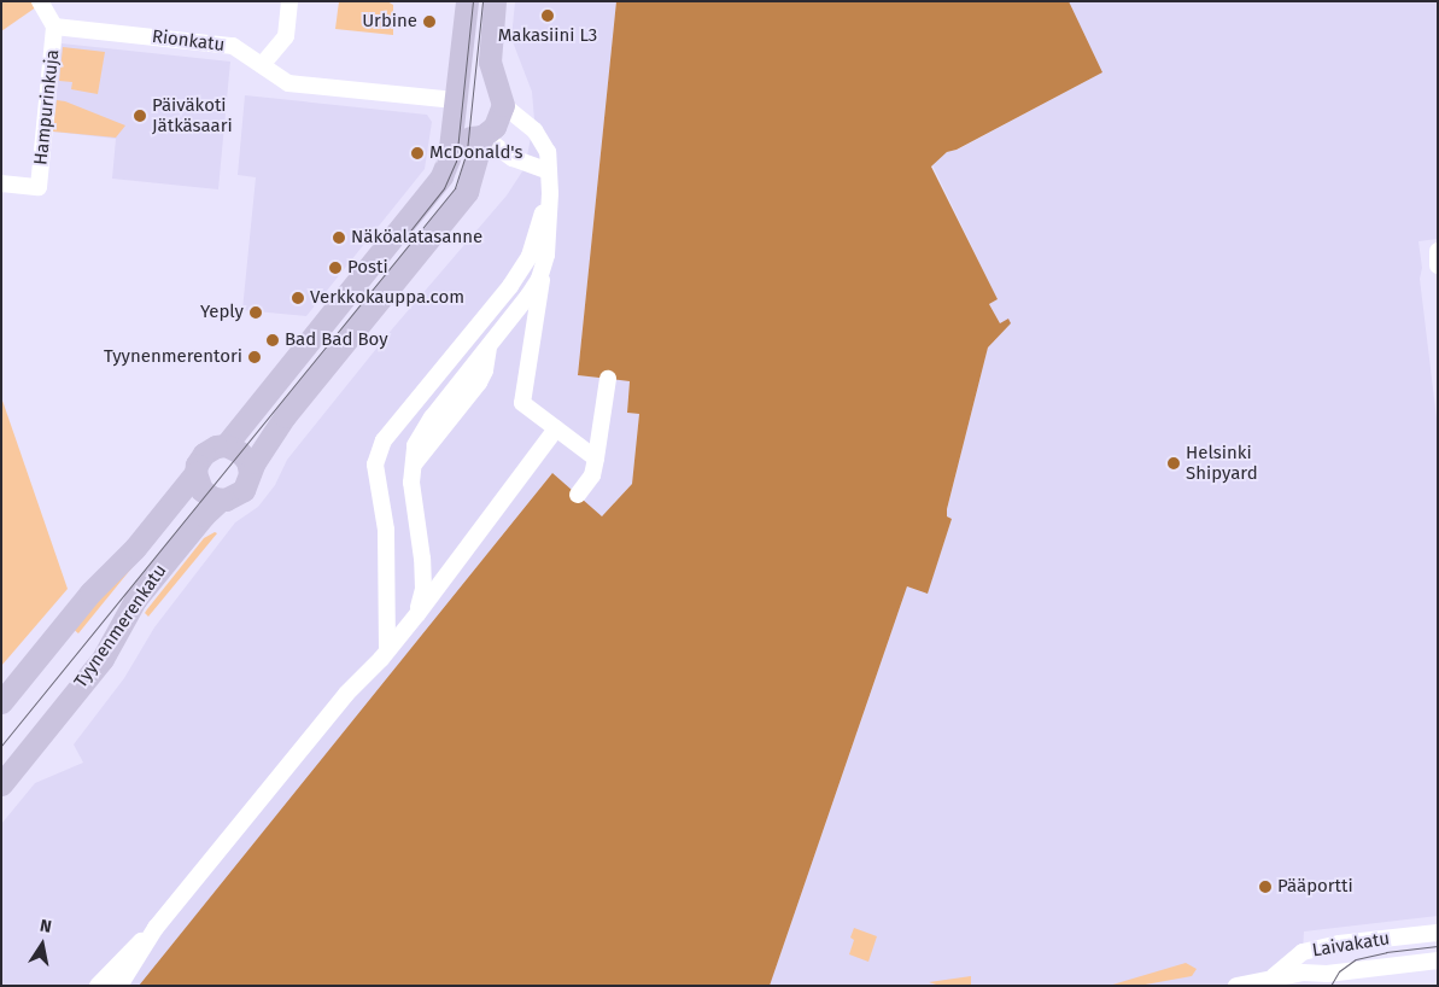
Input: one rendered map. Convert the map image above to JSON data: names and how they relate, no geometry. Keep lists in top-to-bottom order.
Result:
{
  "streets": {
    "main road": ["Tyynenmerenkatu"],
    "street": ["Rionkatu", "Hampurinkuja", "Laivakatu"]
  },
  "crossings": [
    ["Rionkatu", "Hampurinkuja"],
    ["Rionkatu", "Tyynenmerenkatu"]
  ],
  "places": [
    "Makasiini L3",
    "Urbine",
    "Päiväkoti Jätkäsaari",
    "McDonald's",
    "Näköalatasanne",
    "Posti",
    "Verkkokauppa.com",
    "Yeply",
    "Bad Bad Boy",
    "Tyynenmerentori",
    "Helsinki Shipyard",
    "Pääportti"
  ],
  "north": "top"
}
